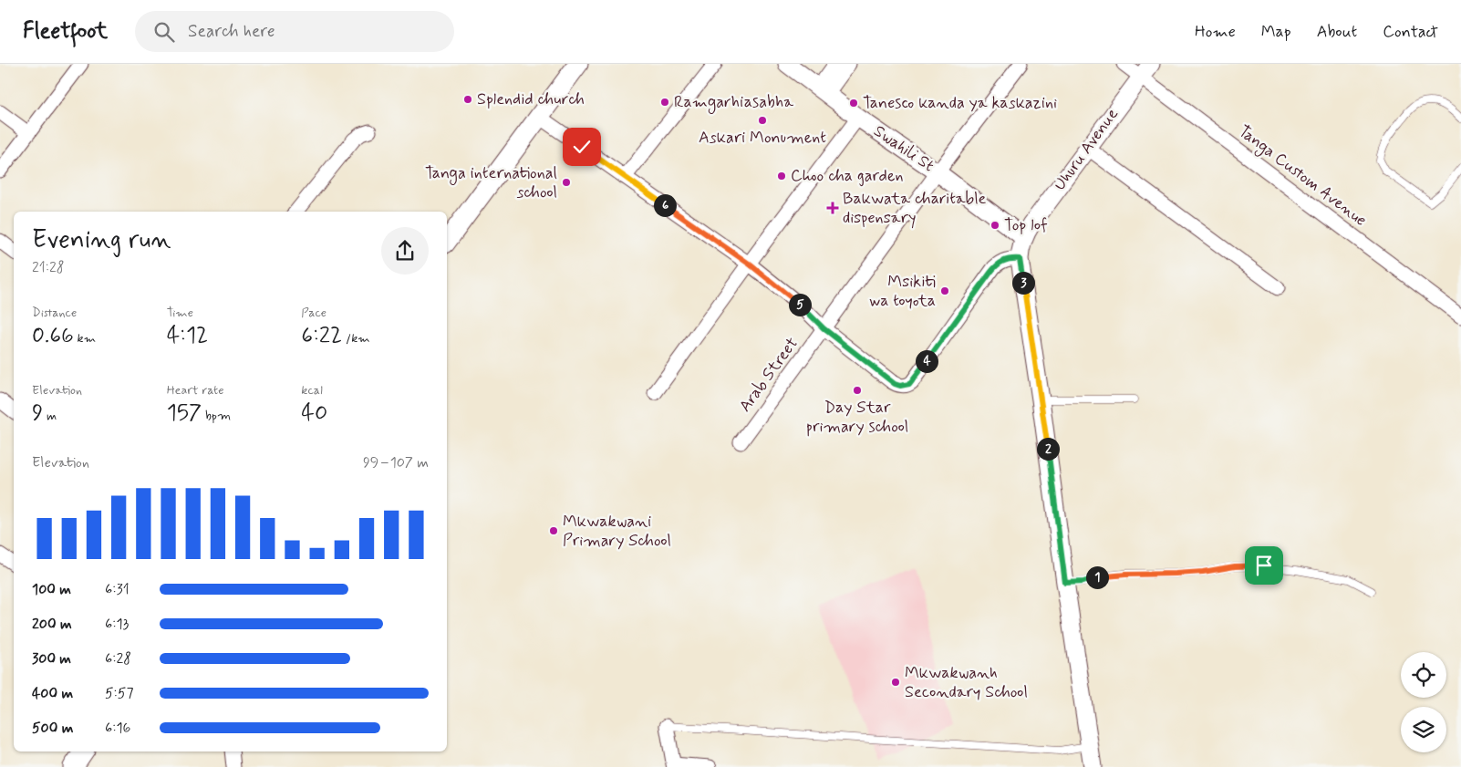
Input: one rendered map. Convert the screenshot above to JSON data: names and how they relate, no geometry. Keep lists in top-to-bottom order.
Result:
{
  "streets": {
    "street": [
      "Swahili St",
      "Uhuru Avenue",
      "Tanga Custom Avenue",
      "Arab Street"
    ]
  },
  "crossings": [
    ["Swahili St", "Uhuru Avenue"],
    ["Swahili St", "Arab Street"],
    ["Uhuru Avenue", "Tanga Custom Avenue"]
  ],
  "places": {
    "other": [
      "Splendid church",
      "Ramgarhiasabha",
      "Tanesco kanda ya kaskazini",
      "Askari Monument",
      "Choo cha garden",
      "Tanga international school",
      "Top lof",
      "Msikiti wa toyota",
      "Day Star primary school",
      "Mkwakwani Primary School",
      "Mkwakwanh Secondary School"
    ],
    "health": ["Bakwata charitable dispensary"]
  },
  "page": {
    "header": "Fleetfoot",
    "search": "Search here",
    "nav": [
      "Home",
      "Map",
      "About",
      "Contact"
    ],
    "pins": [
      "6",
      "3",
      "5",
      "4",
      "2",
      "1"
    ],
    "heading": ["Evening run", "21:28"],
    "stats": [
      ["Distance", "0.66 km"],
      ["Time", "4:12"],
      ["Pace", "6:22 /km"],
      ["Elevation", "9 m"],
      ["Heart rate", "157 bpm"],
      ["kcal", "40"]
    ],
    "chart": ["Elevation", "99–107 m"],
    "list": [
      {
        "name": "100 m",
        "note": "6:31"
      },
      {
        "name": "200 m",
        "note": "6:13"
      },
      {
        "name": "300 m",
        "note": "6:28"
      },
      {
        "name": "400 m",
        "note": "5:57"
      },
      {
        "name": "500 m",
        "note": "6:16"
      }
    ]
  }
}
